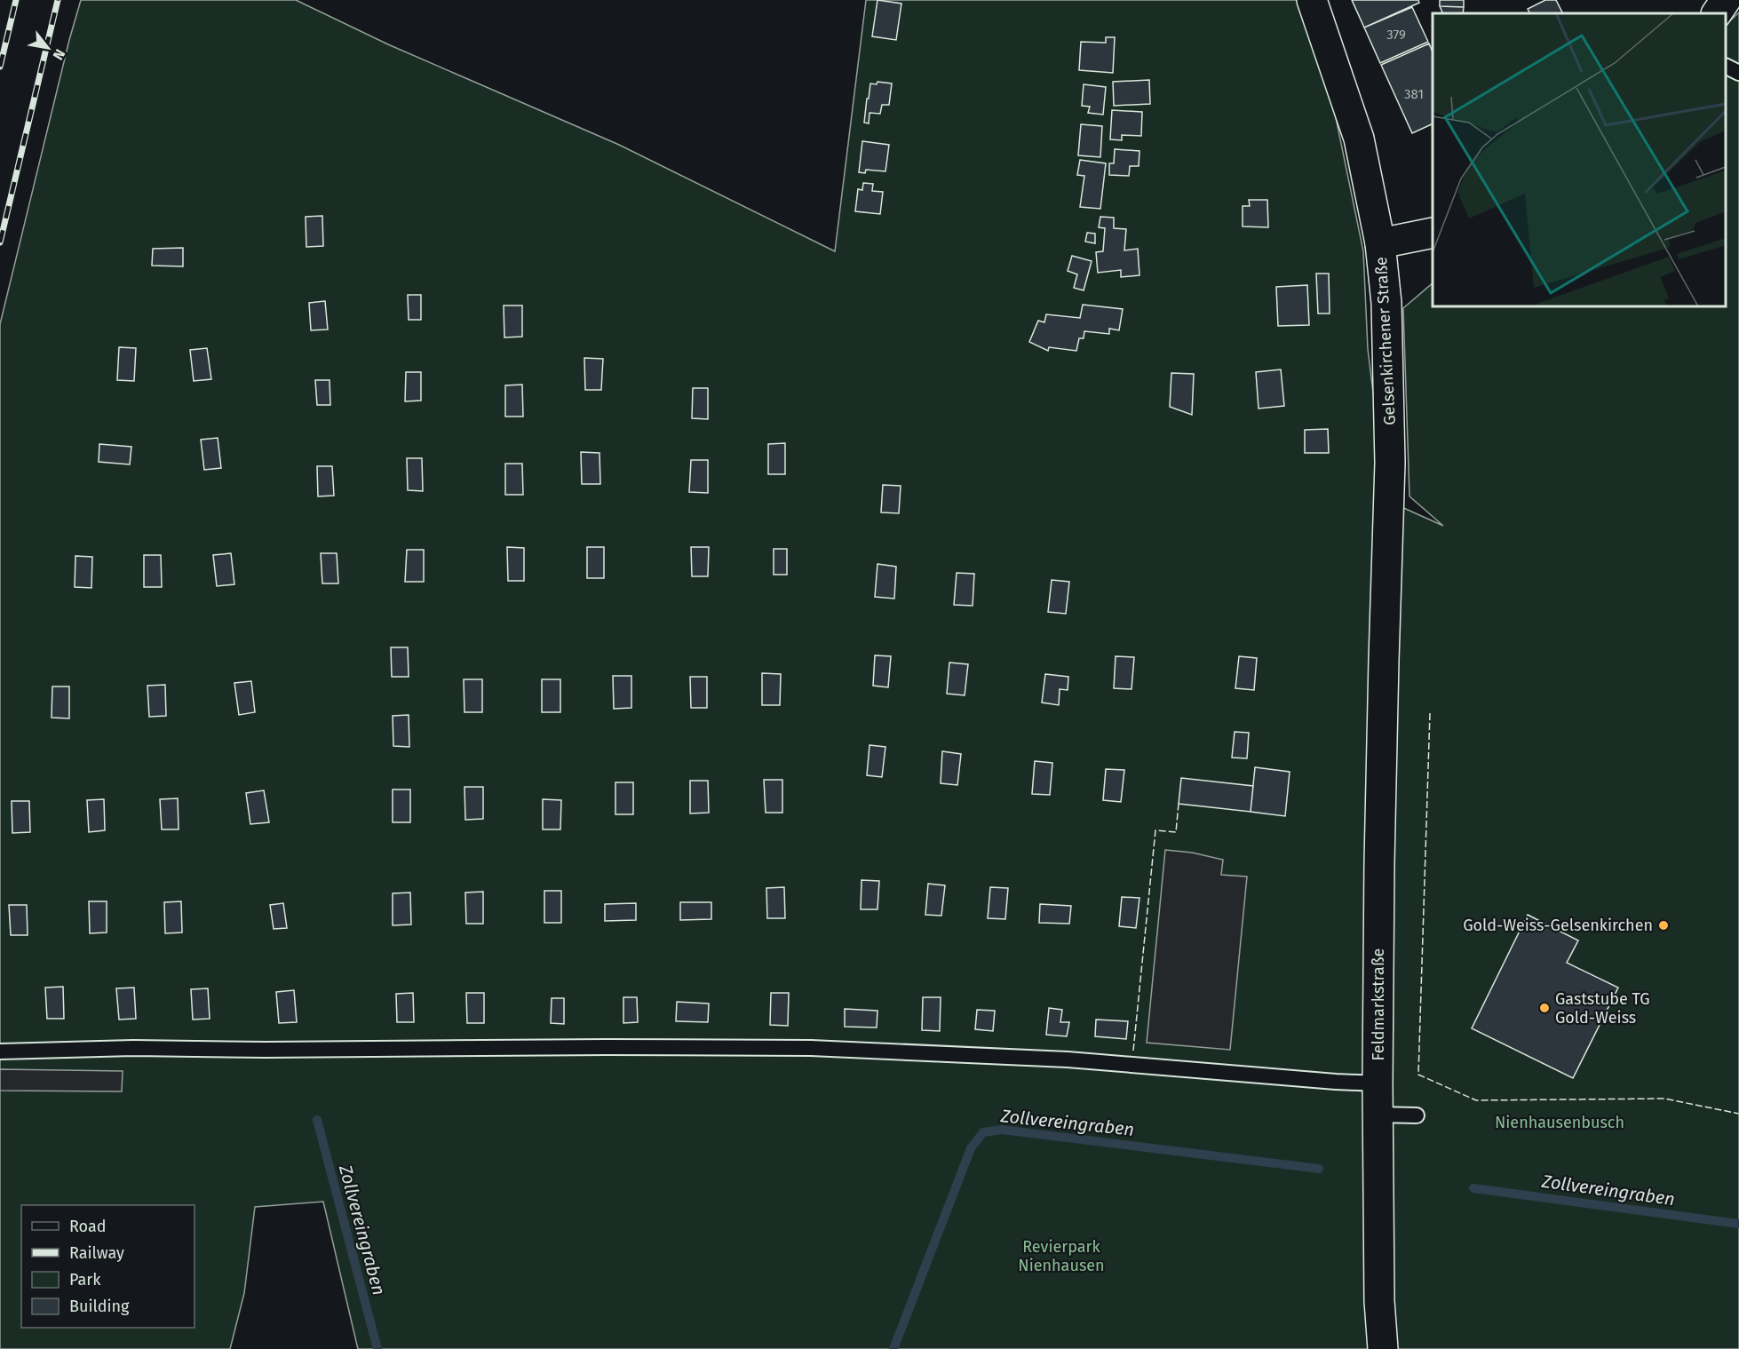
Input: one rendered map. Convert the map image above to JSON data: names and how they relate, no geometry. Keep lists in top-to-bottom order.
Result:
{
  "streets": {
    "street": ["Gelsenkirchener Straße", "Feldmarkstraße"]
  },
  "crossings": [
    ["Gelsenkirchener Straße", "Feldmarkstraße"]
  ],
  "water": ["Zollvereingraben"],
  "parks": ["Nienhausenbusch", "Revierpark Nienhausen"],
  "places": ["Gold-Weiss-Gelsenkirchen", "Gaststube TG Gold-Weiss"],
  "house_numbers": ["379", "381"],
  "legend": [
    "Road",
    "Railway",
    "Park",
    "Building"
  ],
  "north": "bottom right"
}
